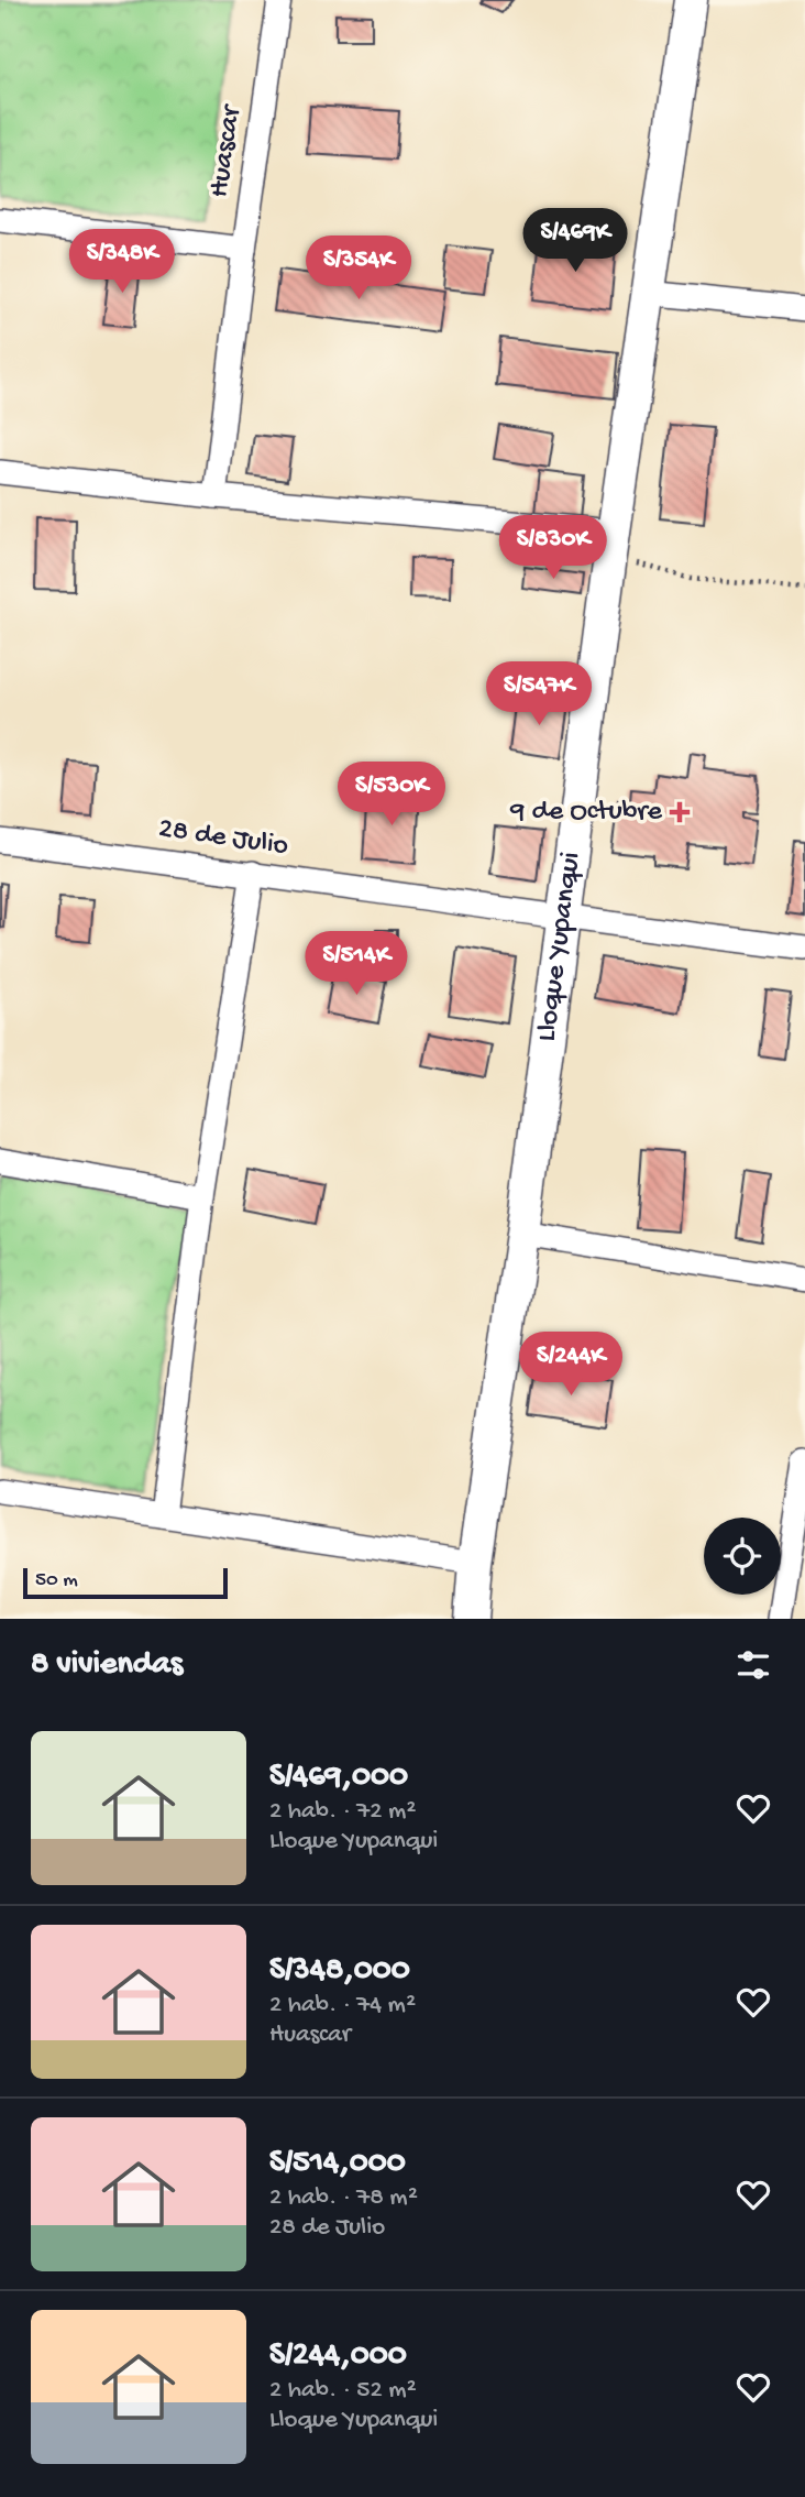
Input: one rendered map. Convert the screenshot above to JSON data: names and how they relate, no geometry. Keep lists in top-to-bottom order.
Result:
{
  "streets": {
    "street": ["Huascar", "28 de Julio", "Lloque Yupanqui"]
  },
  "crossings": [
    ["28 de Julio", "Lloque Yupanqui"]
  ],
  "places": {
    "health": ["9 de Octubre"]
  },
  "scale_bar": "50 m",
  "page": {
    "price": [
      "S/469K",
      "S/348K",
      "S/354K",
      "S/830K",
      "S/547K",
      "S/530K",
      "S/514K",
      "S/244K"
    ],
    "scale": "50 m",
    "heading": "8 viviendas",
    "list": [
      {
        "name": "S/469,000",
        "note": "2 hab. · 72 m² · Lloque Yupanqui"
      },
      {
        "name": "S/348,000",
        "note": "2 hab. · 74 m² · Huascar"
      },
      {
        "name": "S/514,000",
        "note": "2 hab. · 78 m² · 28 de Julio"
      },
      {
        "name": "S/244,000",
        "note": "2 hab. · 52 m² · Lloque Yupanqui"
      }
    ]
  }
}
